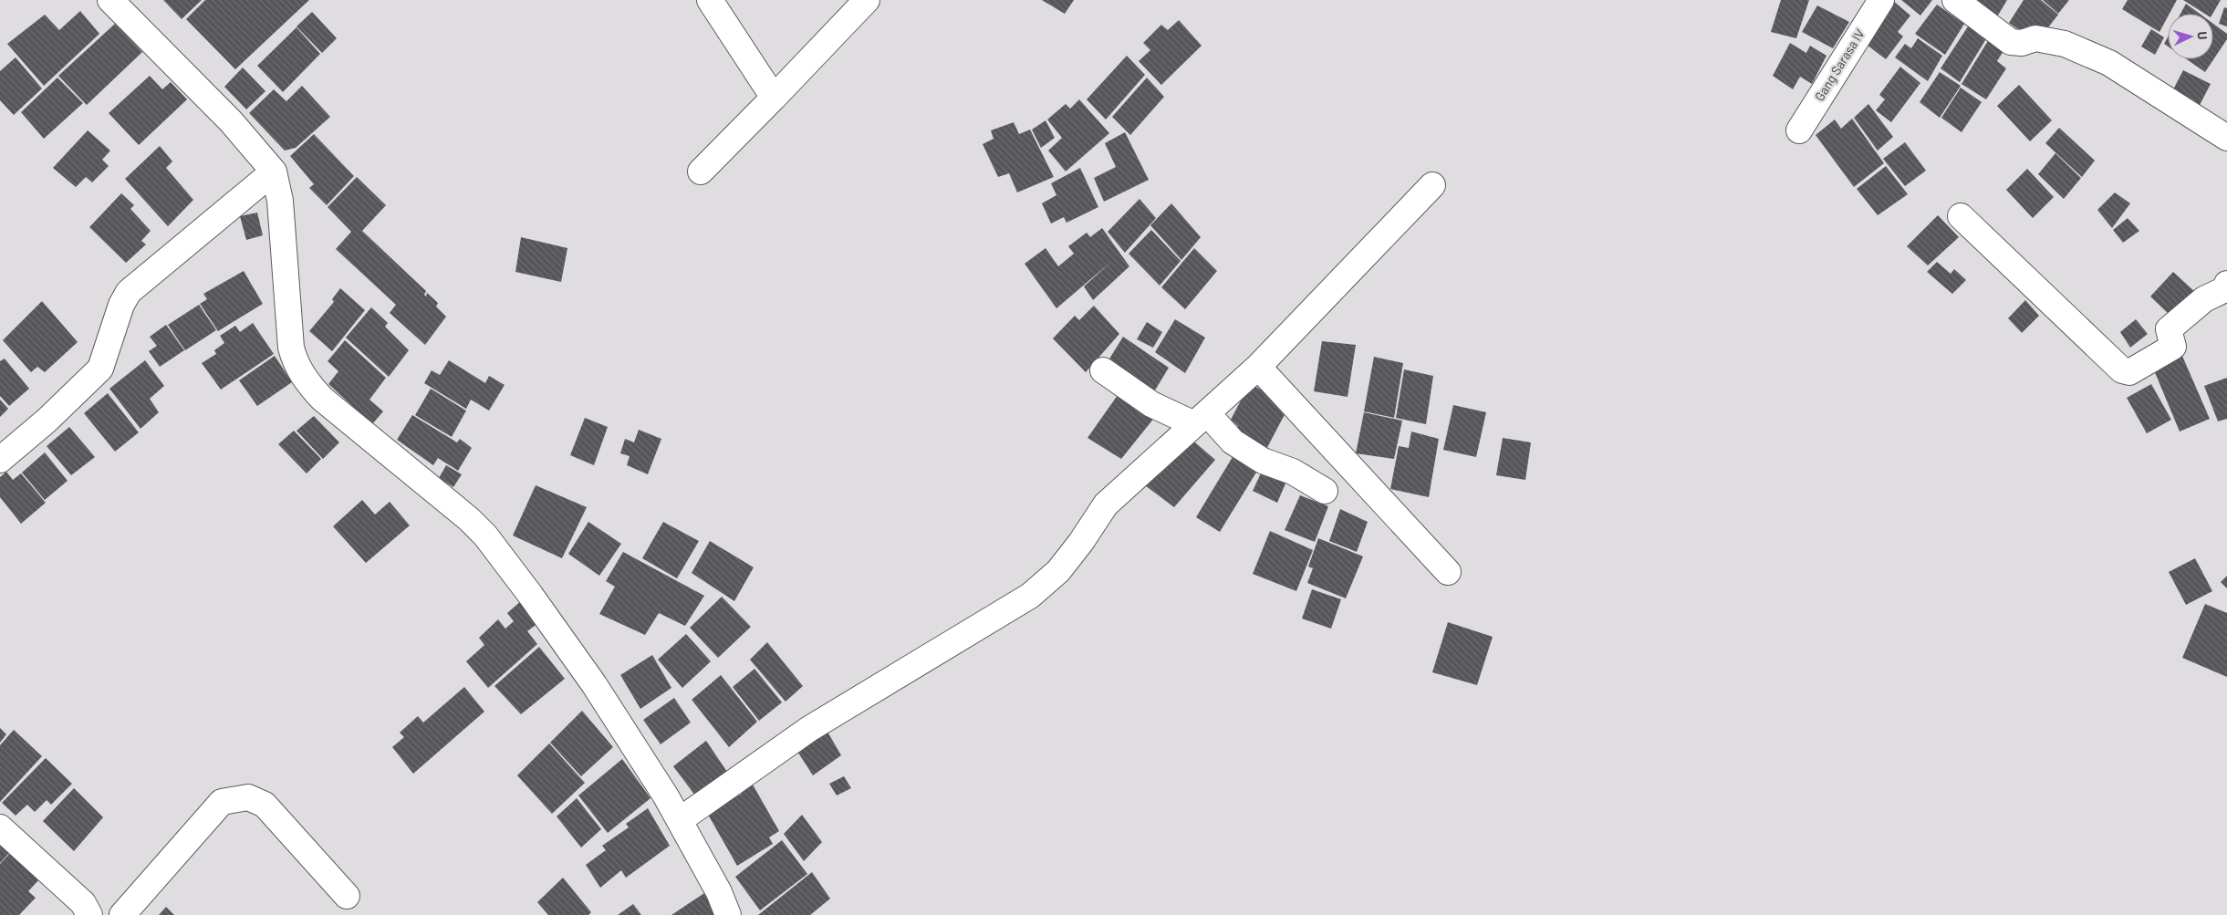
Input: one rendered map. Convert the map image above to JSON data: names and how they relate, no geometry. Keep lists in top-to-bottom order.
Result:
{
  "streets": {
    "street": ["Gang Sarasa IV"]
  },
  "north": "right"
}
